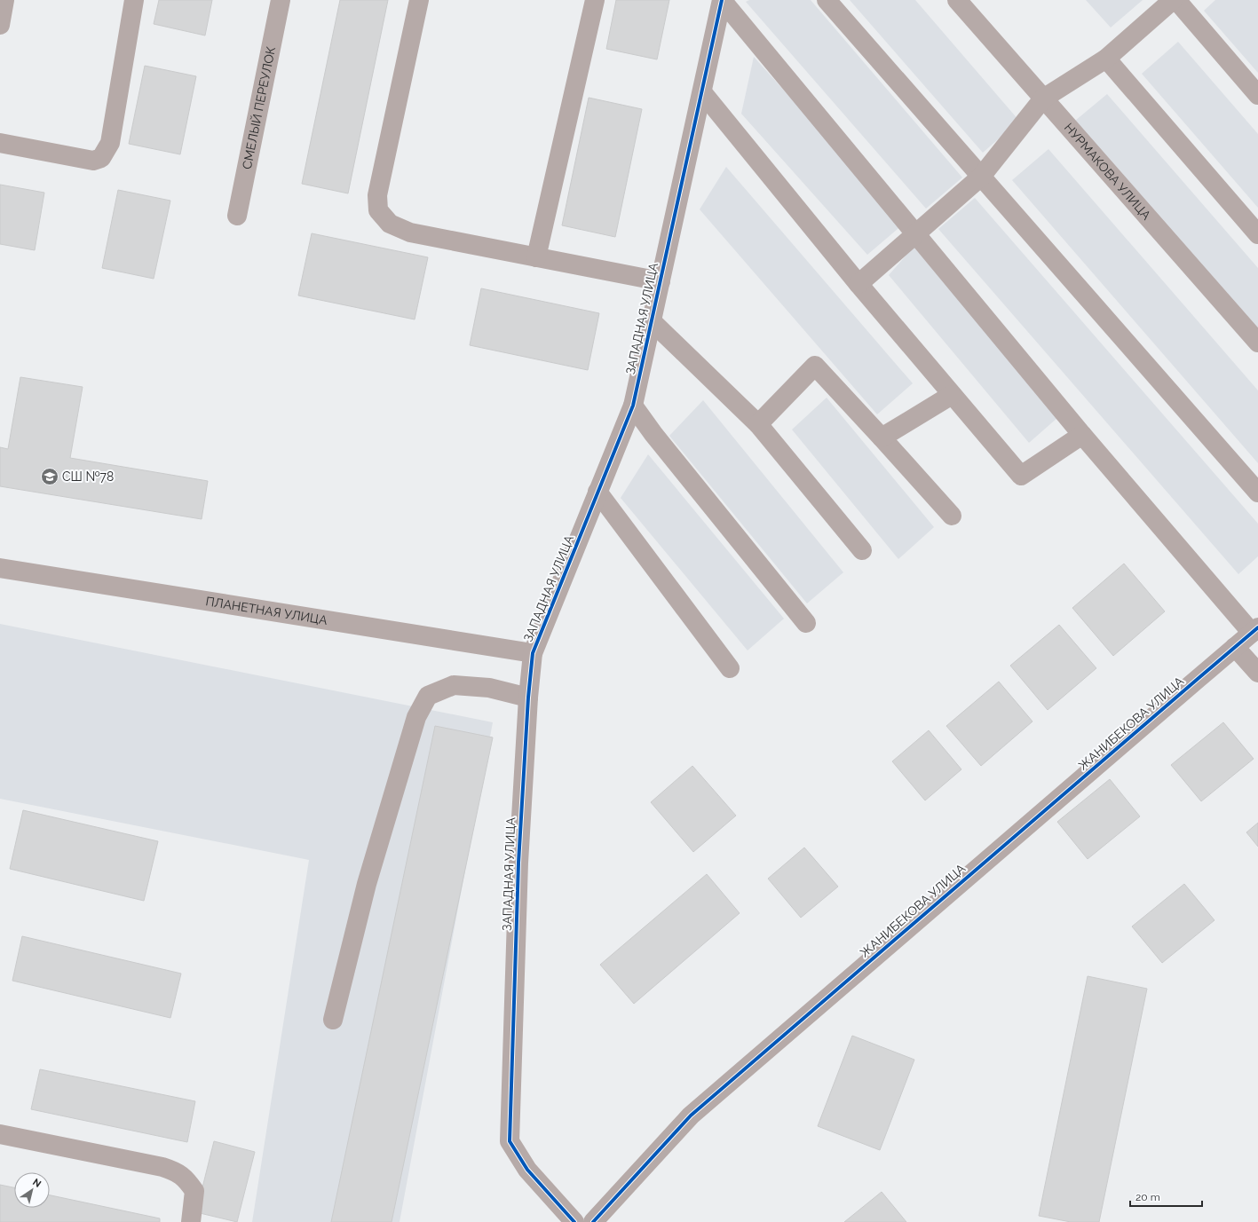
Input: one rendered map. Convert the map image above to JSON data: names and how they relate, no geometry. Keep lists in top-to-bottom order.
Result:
{
  "streets": {
    "street": [
      "СМЕЛЫЙ ПЕРЕУЛОК",
      "НУРМАКОВА УЛИЦА",
      "ЗАПАДНАЯ УЛИЦА",
      "ПЛАНЕТНАЯ УЛИЦА",
      "ЖАНИБЕКОВА УЛИЦА"
    ]
  },
  "crossings": [
    ["ЗАПАДНАЯ УЛИЦА", "ПЛАНЕТНАЯ УЛИЦА"]
  ],
  "places": {
    "school or university": ["СШ №78"]
  },
  "scale_bar": "20 m",
  "north": "top right"
}
